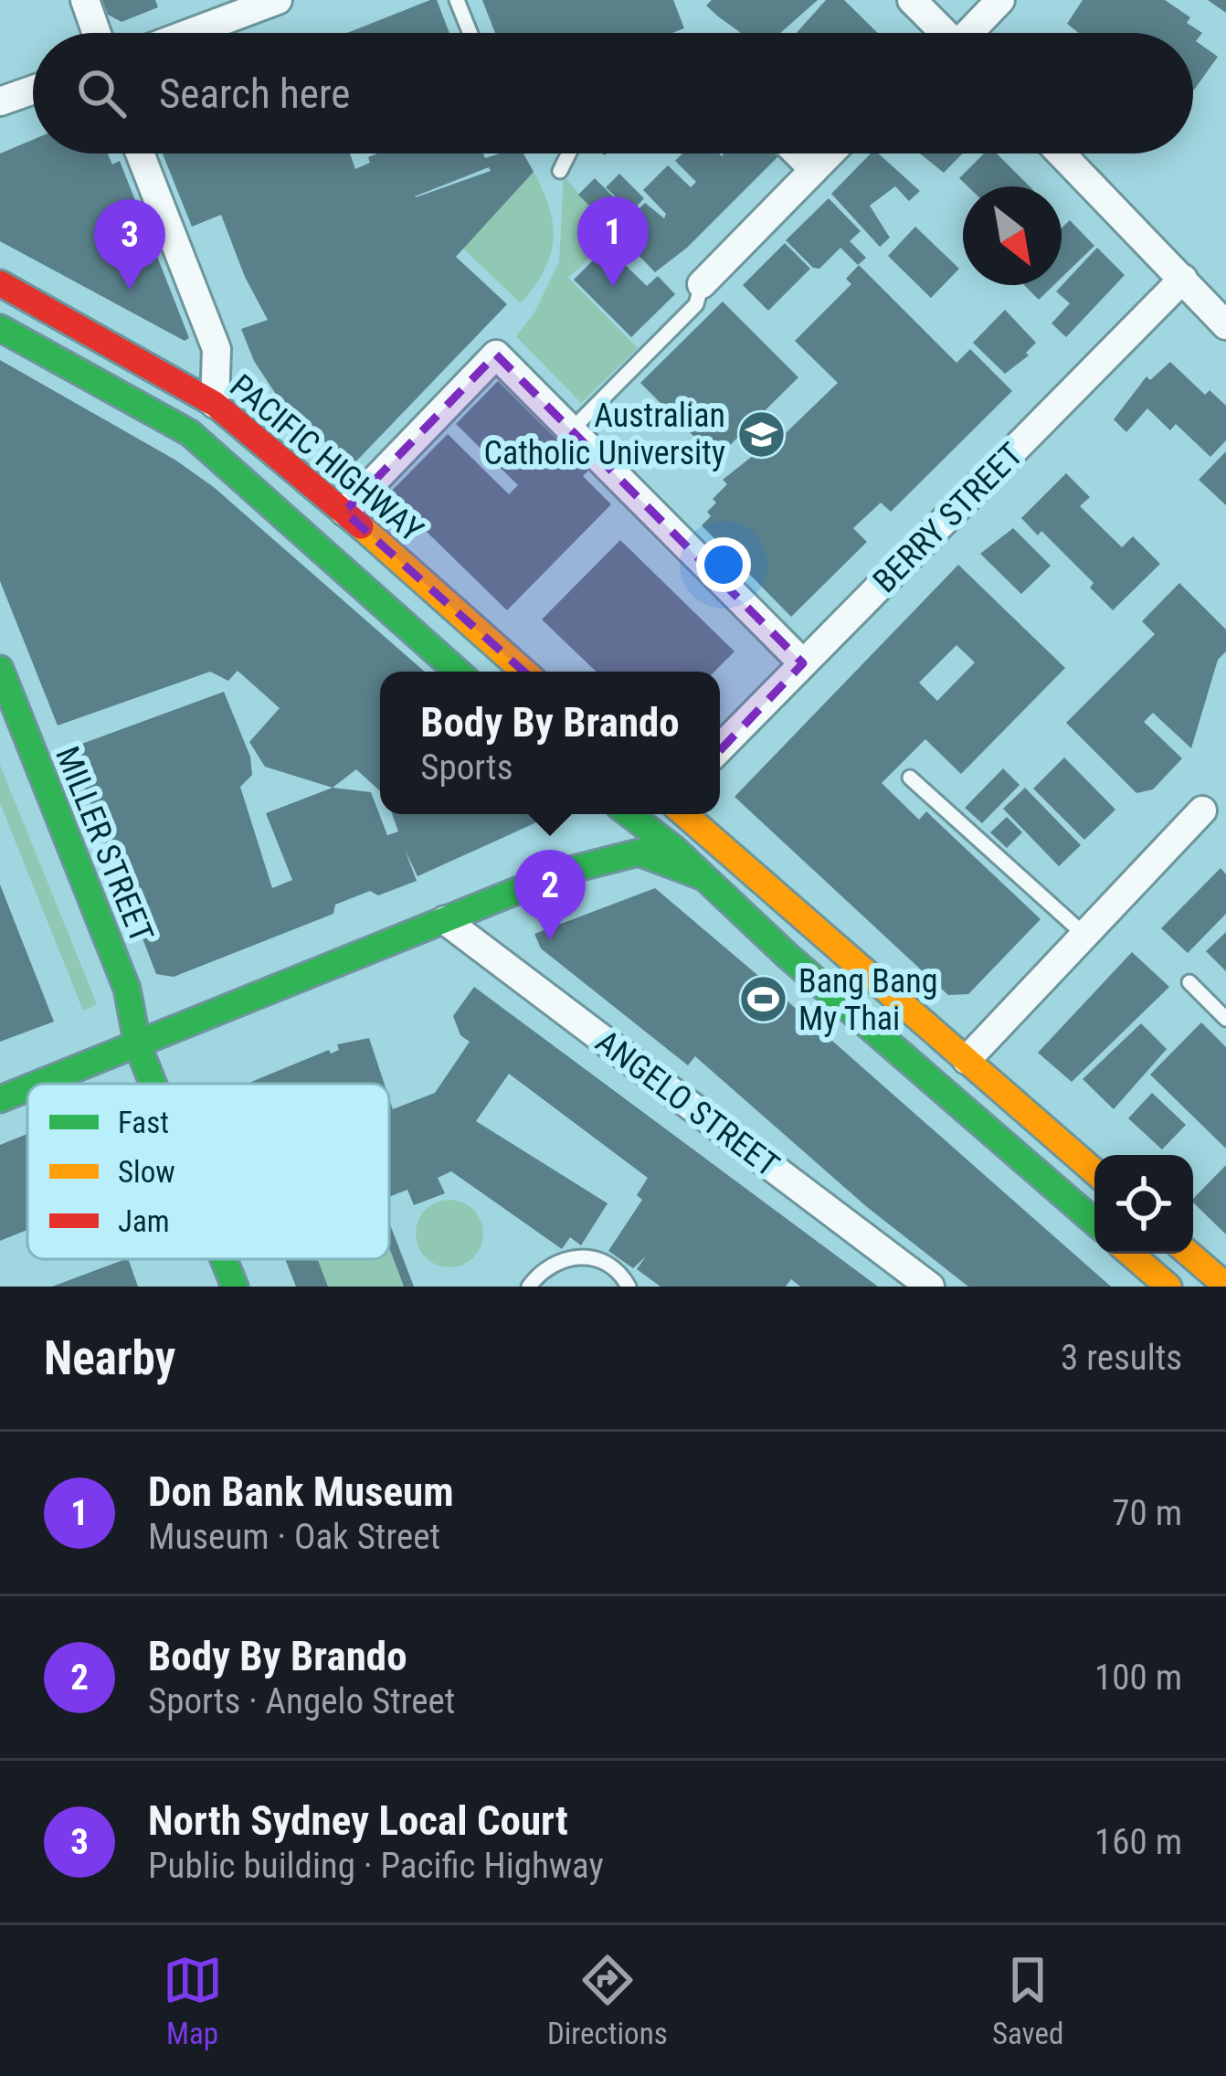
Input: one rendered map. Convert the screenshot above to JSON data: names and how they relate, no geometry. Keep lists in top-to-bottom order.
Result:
{
  "streets": {
    "main road": ["PACIFIC HIGHWAY", "MILLER STREET"],
    "street": ["BERRY STREET", "ANGELO STREET"]
  },
  "places": {
    "school or university": ["Australian Catholic University"],
    "sports": ["Bang Bang My Thai"]
  },
  "legend": ["Fast", "Slow", "Jam"],
  "north": "bottom right",
  "page": {
    "search": "Search here",
    "pins": ["1", "3", "2"],
    "popup": ["Body By Brando", "Sports"],
    "heading": ["Nearby", "3 results"],
    "list": [
      {
        "mark": "1",
        "name": "Don Bank Museum",
        "note": "Museum · Oak Street",
        "value": "70 m"
      },
      {
        "mark": "2",
        "name": "Body By Brando",
        "note": "Sports · Angelo Street",
        "value": "100 m"
      },
      {
        "mark": "3",
        "name": "North Sydney Local Court",
        "note": "Public building · Pacific Highway",
        "value": "160 m"
      }
    ],
    "nav": ["Map", "Directions", "Saved"]
  }
}
